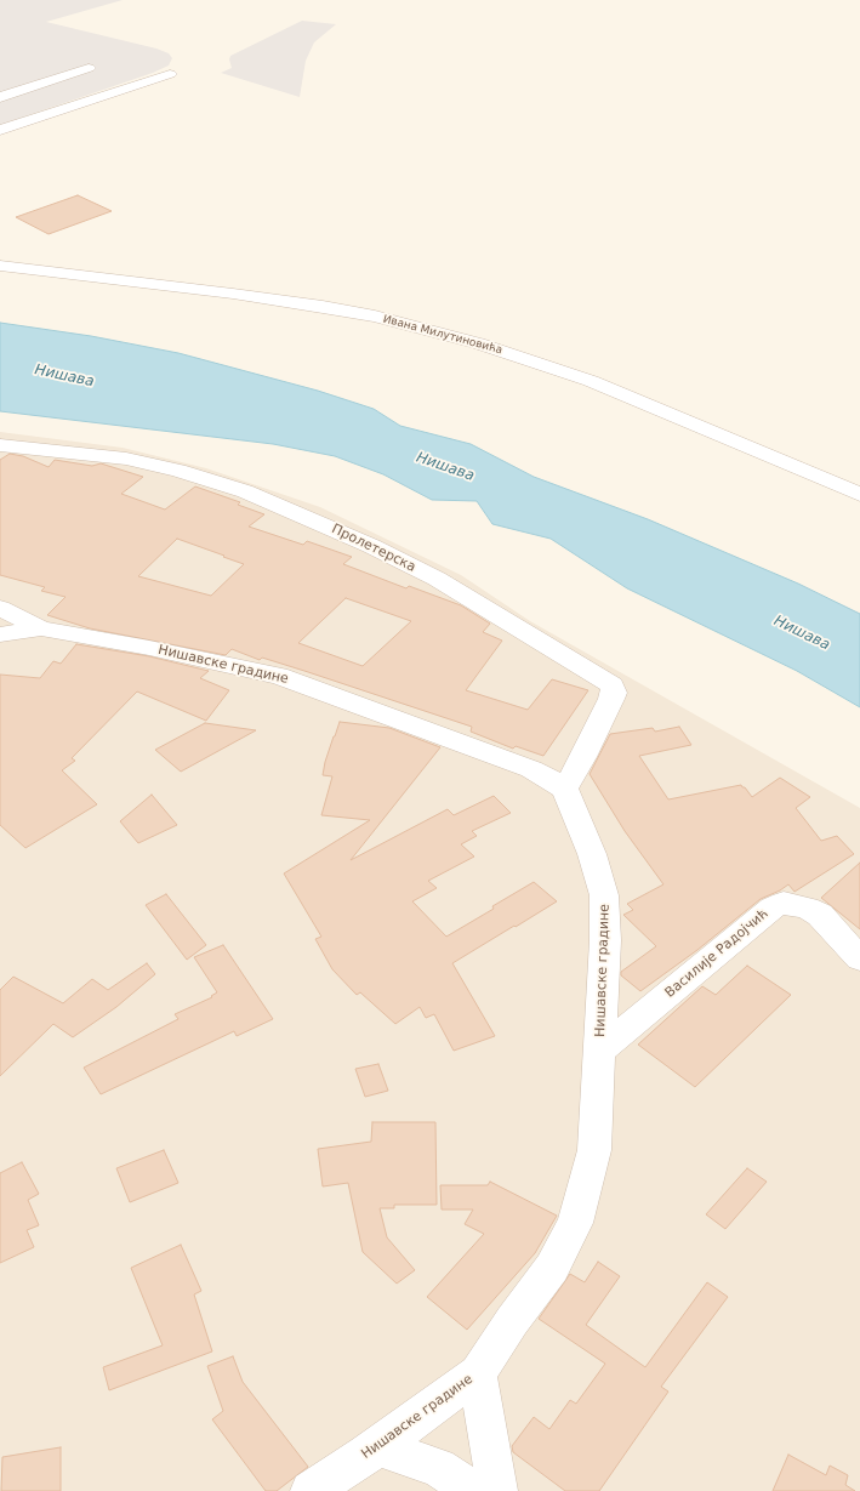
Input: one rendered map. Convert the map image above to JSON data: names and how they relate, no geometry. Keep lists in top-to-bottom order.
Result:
{
  "streets": {
    "street": [
      "Ивана Милутиновића",
      "Пролетерска",
      "Нишавске градине",
      "Василије Радојчић"
    ]
  },
  "crossings": [
    ["Пролетерска", "Нишавске градине"],
    ["Нишавске градине", "Василије Радојчић"]
  ],
  "water": ["Нишава"]
}
